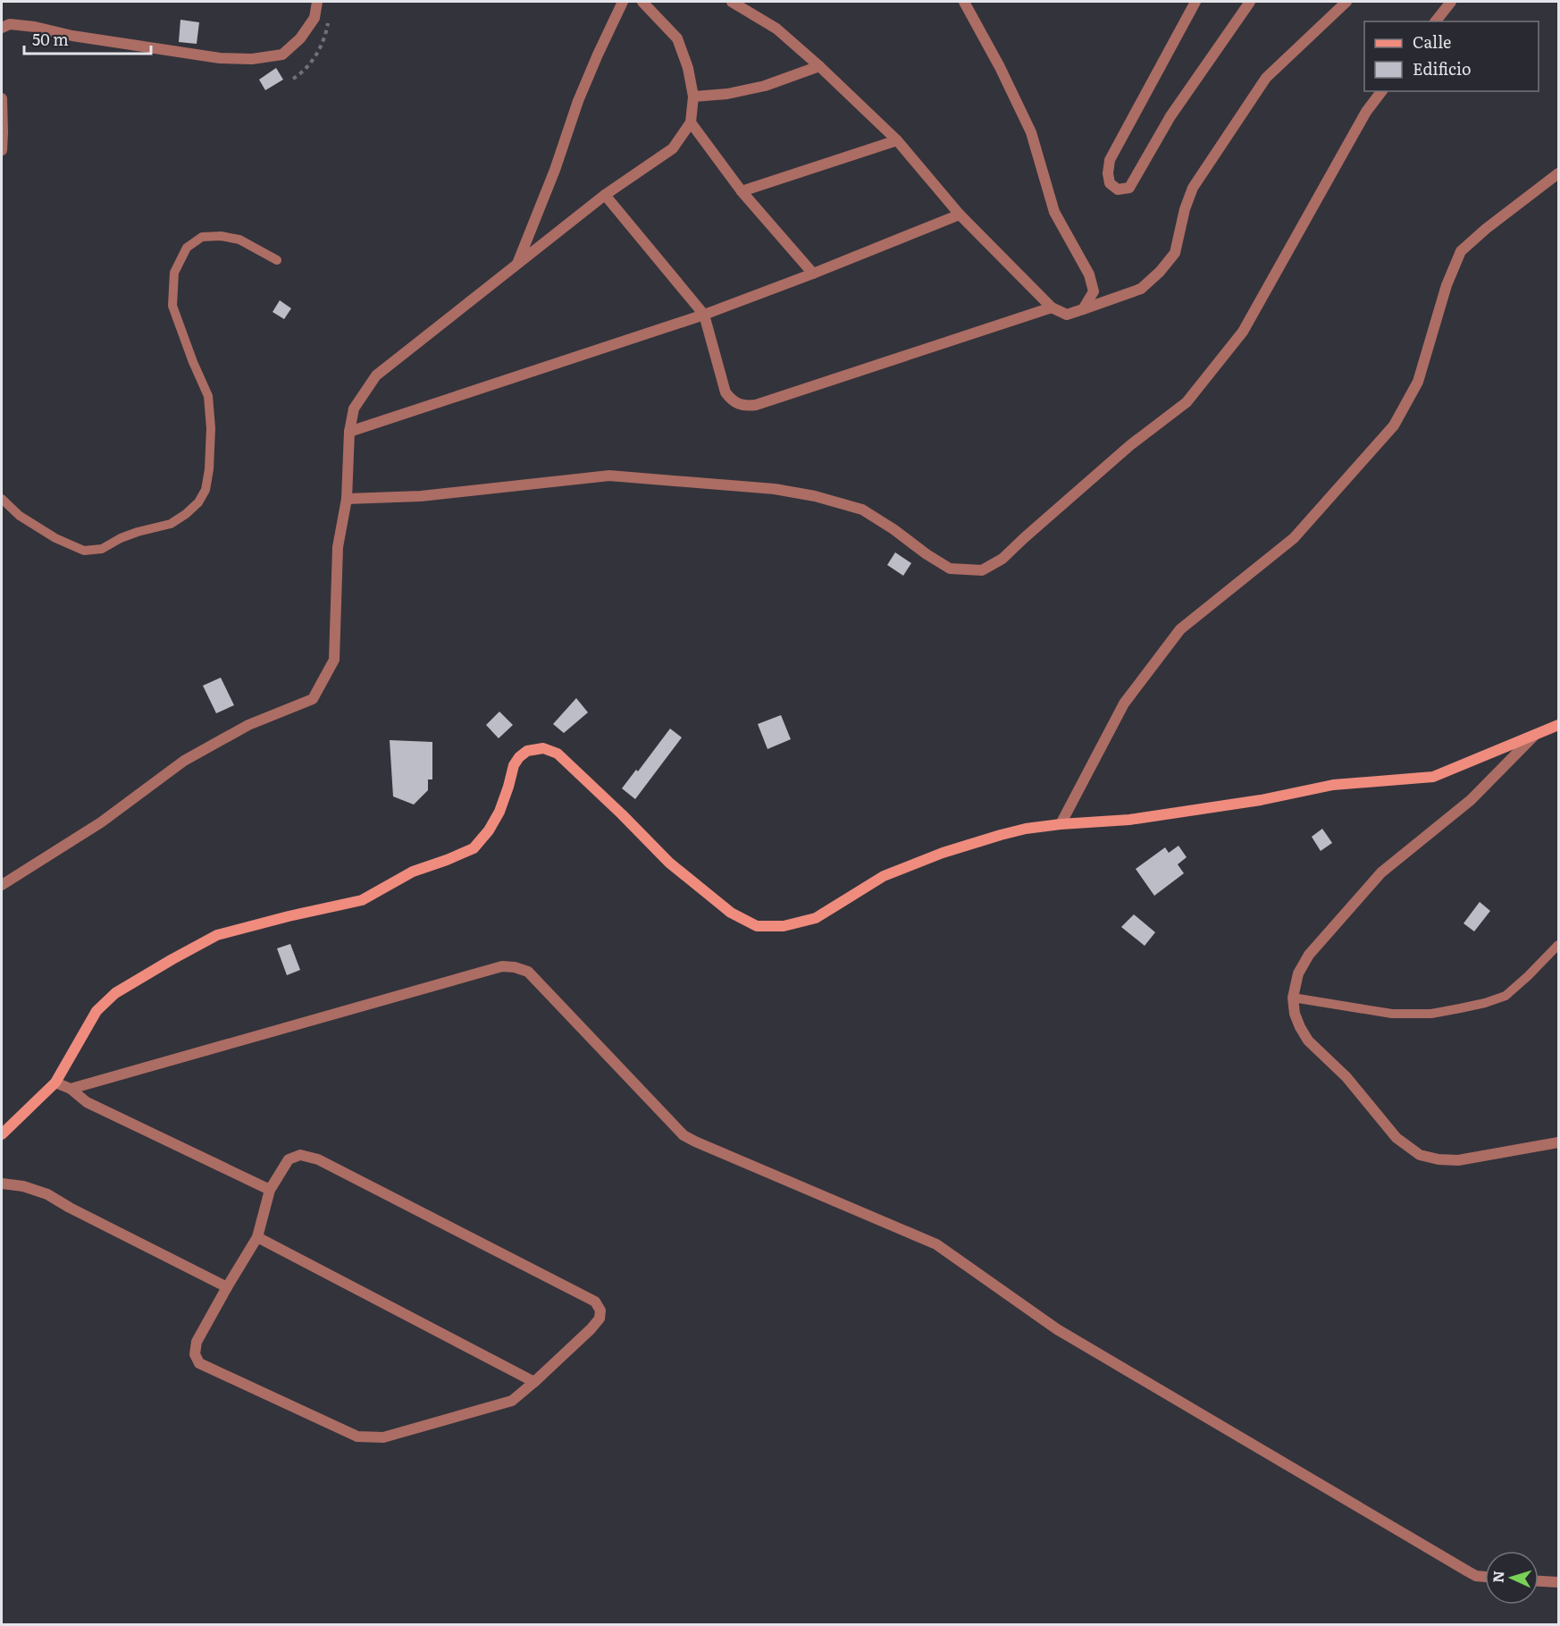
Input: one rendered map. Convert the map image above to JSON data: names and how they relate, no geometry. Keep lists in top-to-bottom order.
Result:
{
  "legend": ["Calle", "Edificio"],
  "scale_bar": "50 m",
  "north": "left"
}
